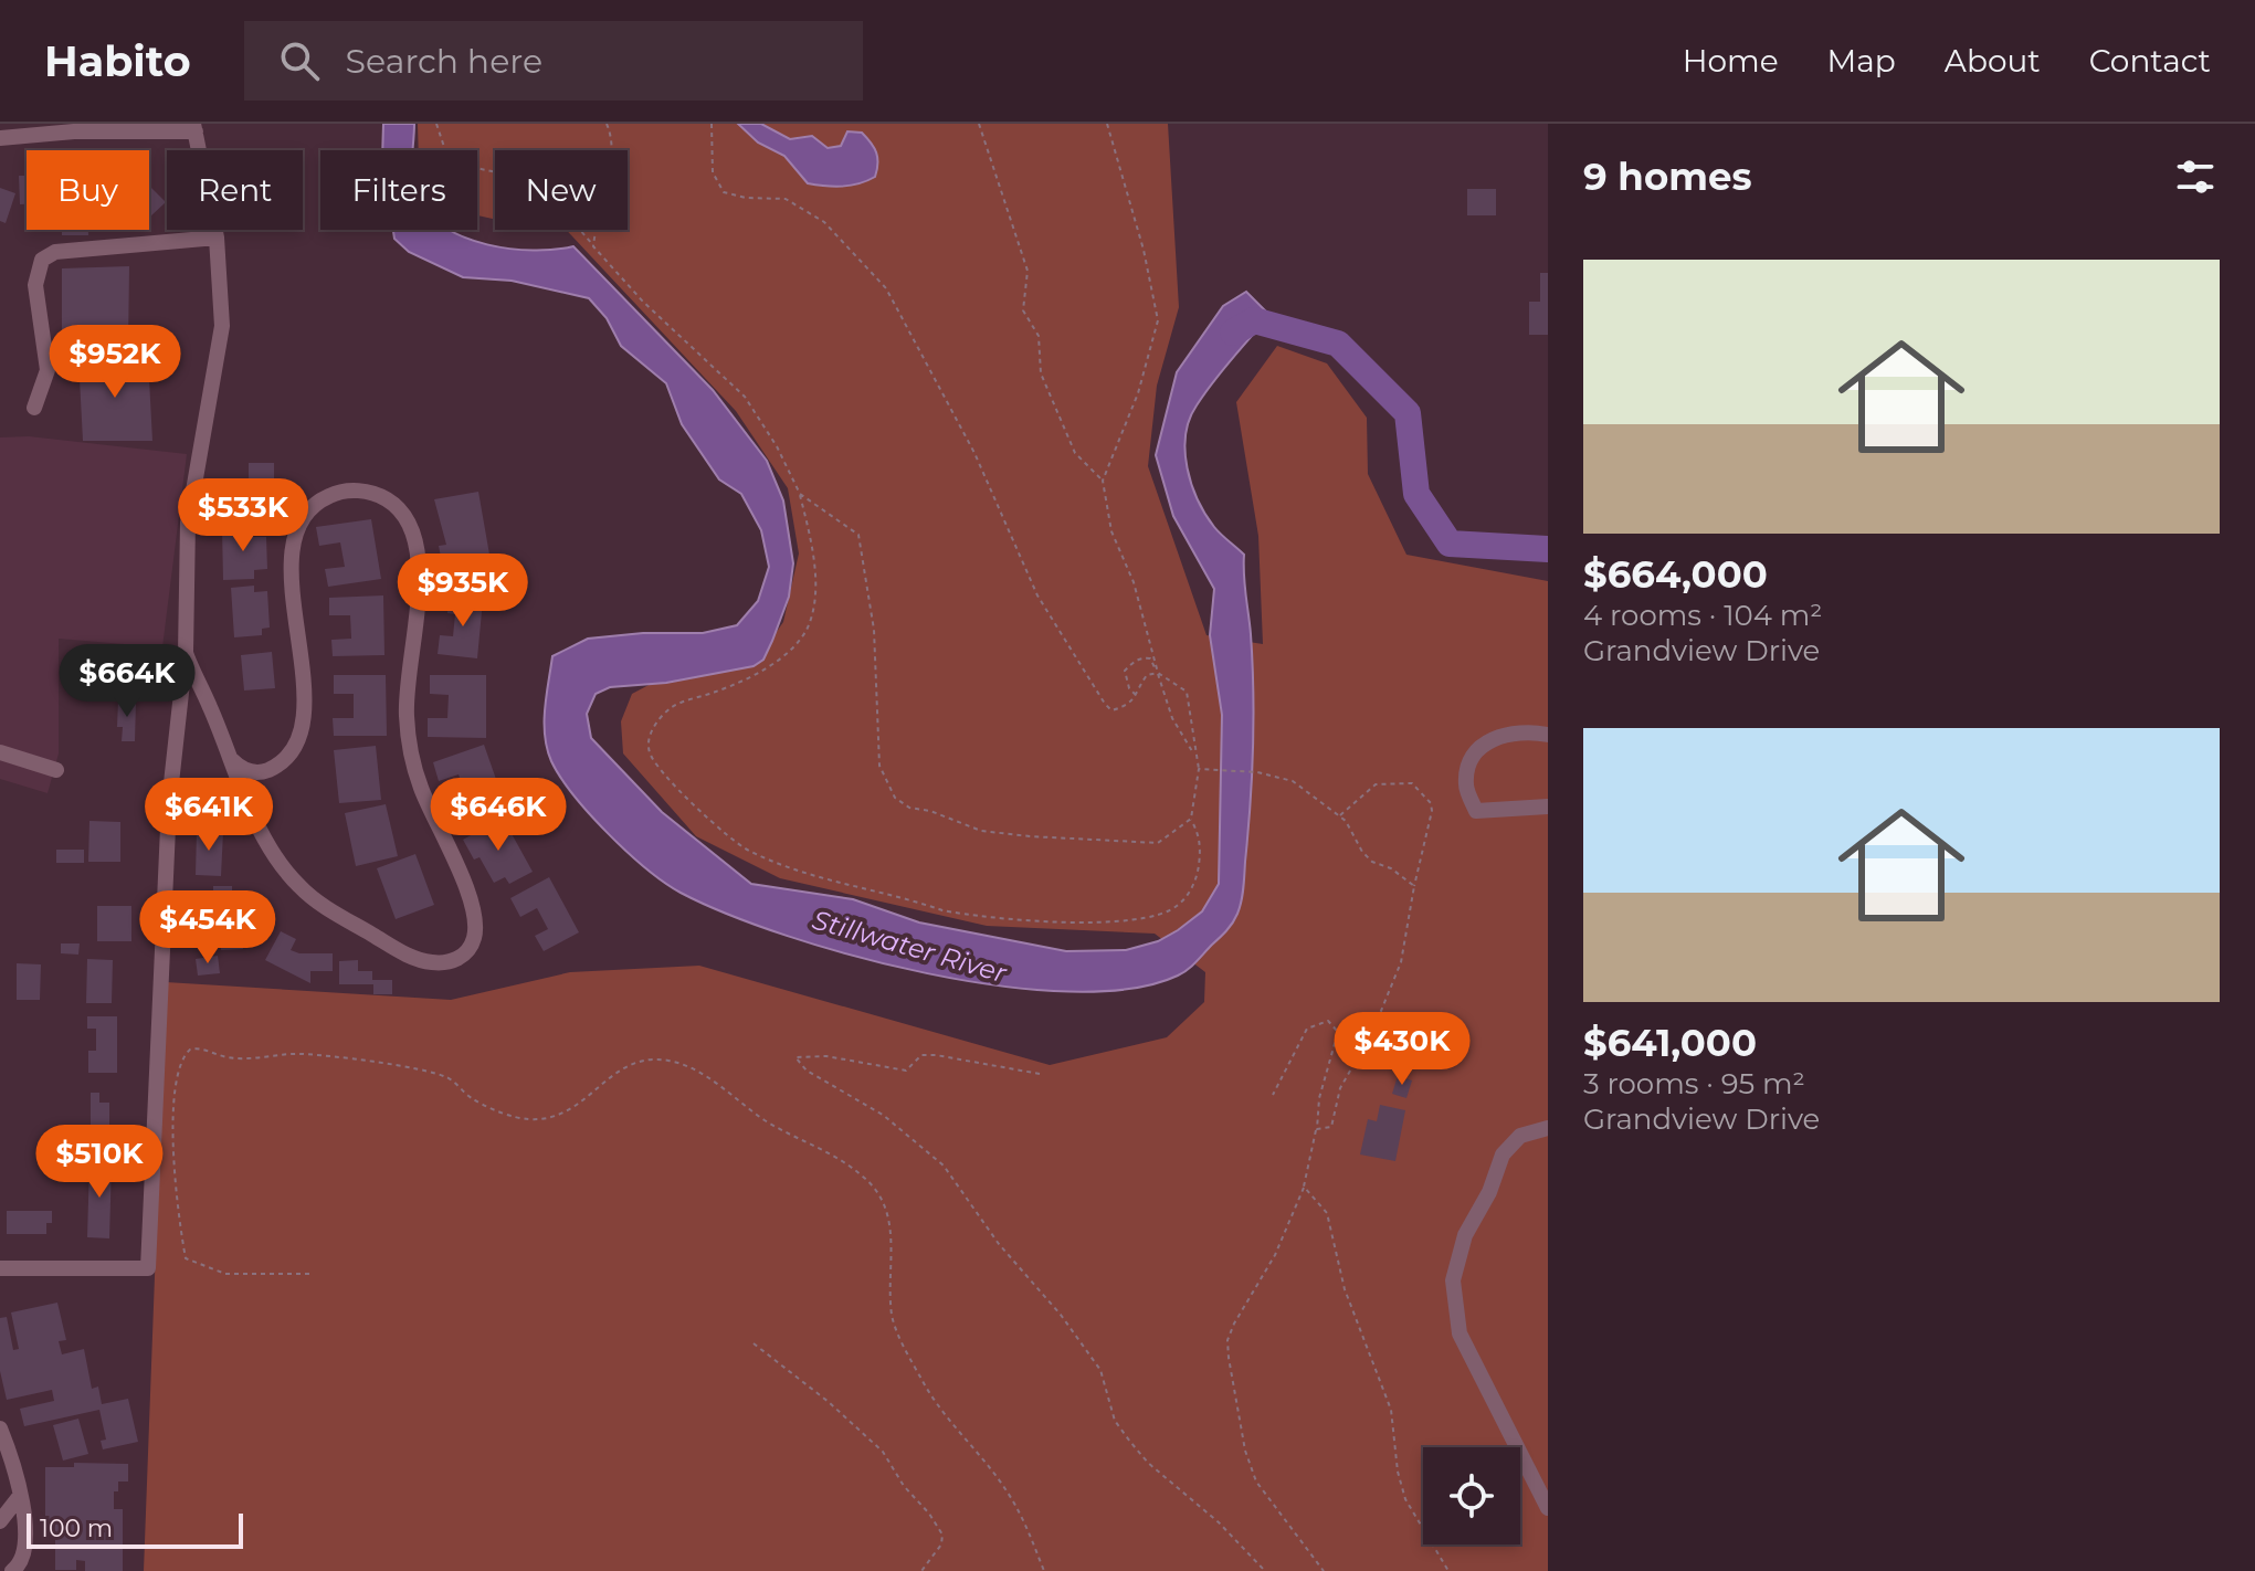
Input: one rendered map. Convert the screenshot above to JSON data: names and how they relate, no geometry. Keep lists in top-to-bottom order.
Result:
{
  "water": ["Stillwater River"],
  "scale_bar": "100 m",
  "page": {
    "header": "Habito",
    "search": "Search here",
    "nav": [
      "Home",
      "Map",
      "About",
      "Contact"
    ],
    "heading": "9 homes",
    "chip": [
      "Buy",
      "Rent",
      "Filters",
      "New"
    ],
    "list": [
      {
        "name": "$664,000",
        "note": "4 rooms · 104 m² · Grandview Drive"
      },
      {
        "name": "$641,000",
        "note": "3 rooms · 95 m² · Grandview Drive"
      }
    ],
    "price": [
      "$952K",
      "$533K",
      "$935K",
      "$664K",
      "$641K",
      "$646K",
      "$454K",
      "$430K",
      "$510K"
    ],
    "scale": "100 m"
  }
}
